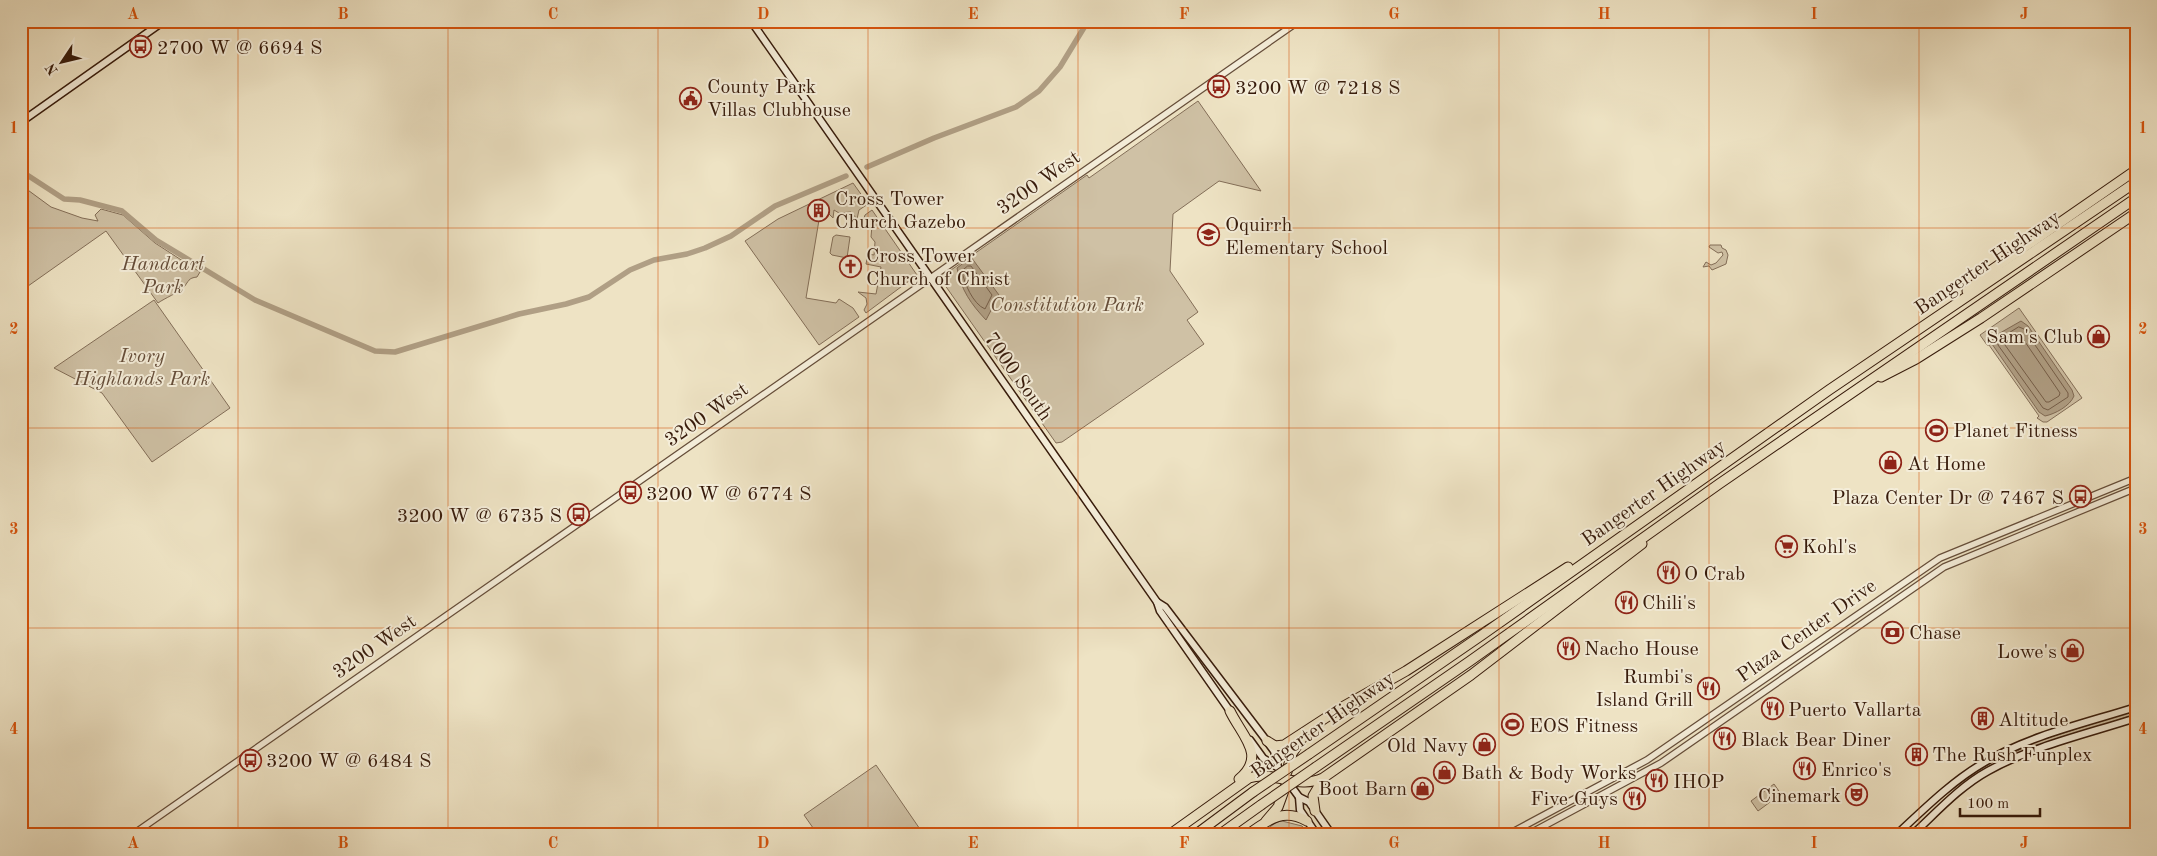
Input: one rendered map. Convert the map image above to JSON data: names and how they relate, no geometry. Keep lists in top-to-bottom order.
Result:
{
  "streets": {
    "highway": ["Bangerter Highway"],
    "main road": ["7000 South"],
    "street": ["3200 West", "Plaza Center Drive"]
  },
  "crossings": [
    ["3200 West", "7000 South"]
  ],
  "parks": ["Handcart Park", "Constitution Park", "Ivory Highlands Park"],
  "places": {
    "bus stop": [
      "2700 W @ 6694 S",
      "3200 W @ 7218 S",
      "3200 W @ 6774 S",
      "Plaza Center Dr @ 7467 S",
      "3200 W @ 6735 S",
      "3200 W @ 6484 S"
    ],
    "public building": ["County Park Villas Clubhouse"],
    "building": ["Cross Tower Church Gazebo", "Altitude", "The Rush Funplex"],
    "school or university": ["Oquirrh Elementary School"],
    "church": ["Cross Tower Church of Christ"],
    "shop": [
      "Sam's Club",
      "At Home",
      "Lowe's",
      "Old Navy",
      "Bath & Body Works",
      "Boot Barn"
    ],
    "sports": ["Planet Fitness", "EOS Fitness"],
    "supermarket": ["Kohl's"],
    "restaurant": [
      "O Crab",
      "Chili's",
      "Nacho House",
      "Rumbi's Island Grill",
      "Puerto Vallarta",
      "Black Bear Diner",
      "Enrico's",
      "IHOP",
      "Five Guys"
    ],
    "bank": ["Chase"],
    "theatre": ["Cinemark"]
  },
  "scale_bar": "100 m",
  "north": "bottom left",
  "grid": {
    "columns": [
      "A",
      "B",
      "C",
      "D",
      "E",
      "F",
      "G",
      "H",
      "I",
      "J"
    ],
    "rows": [
      "1",
      "2",
      "3",
      "4"
    ]
  }
}
